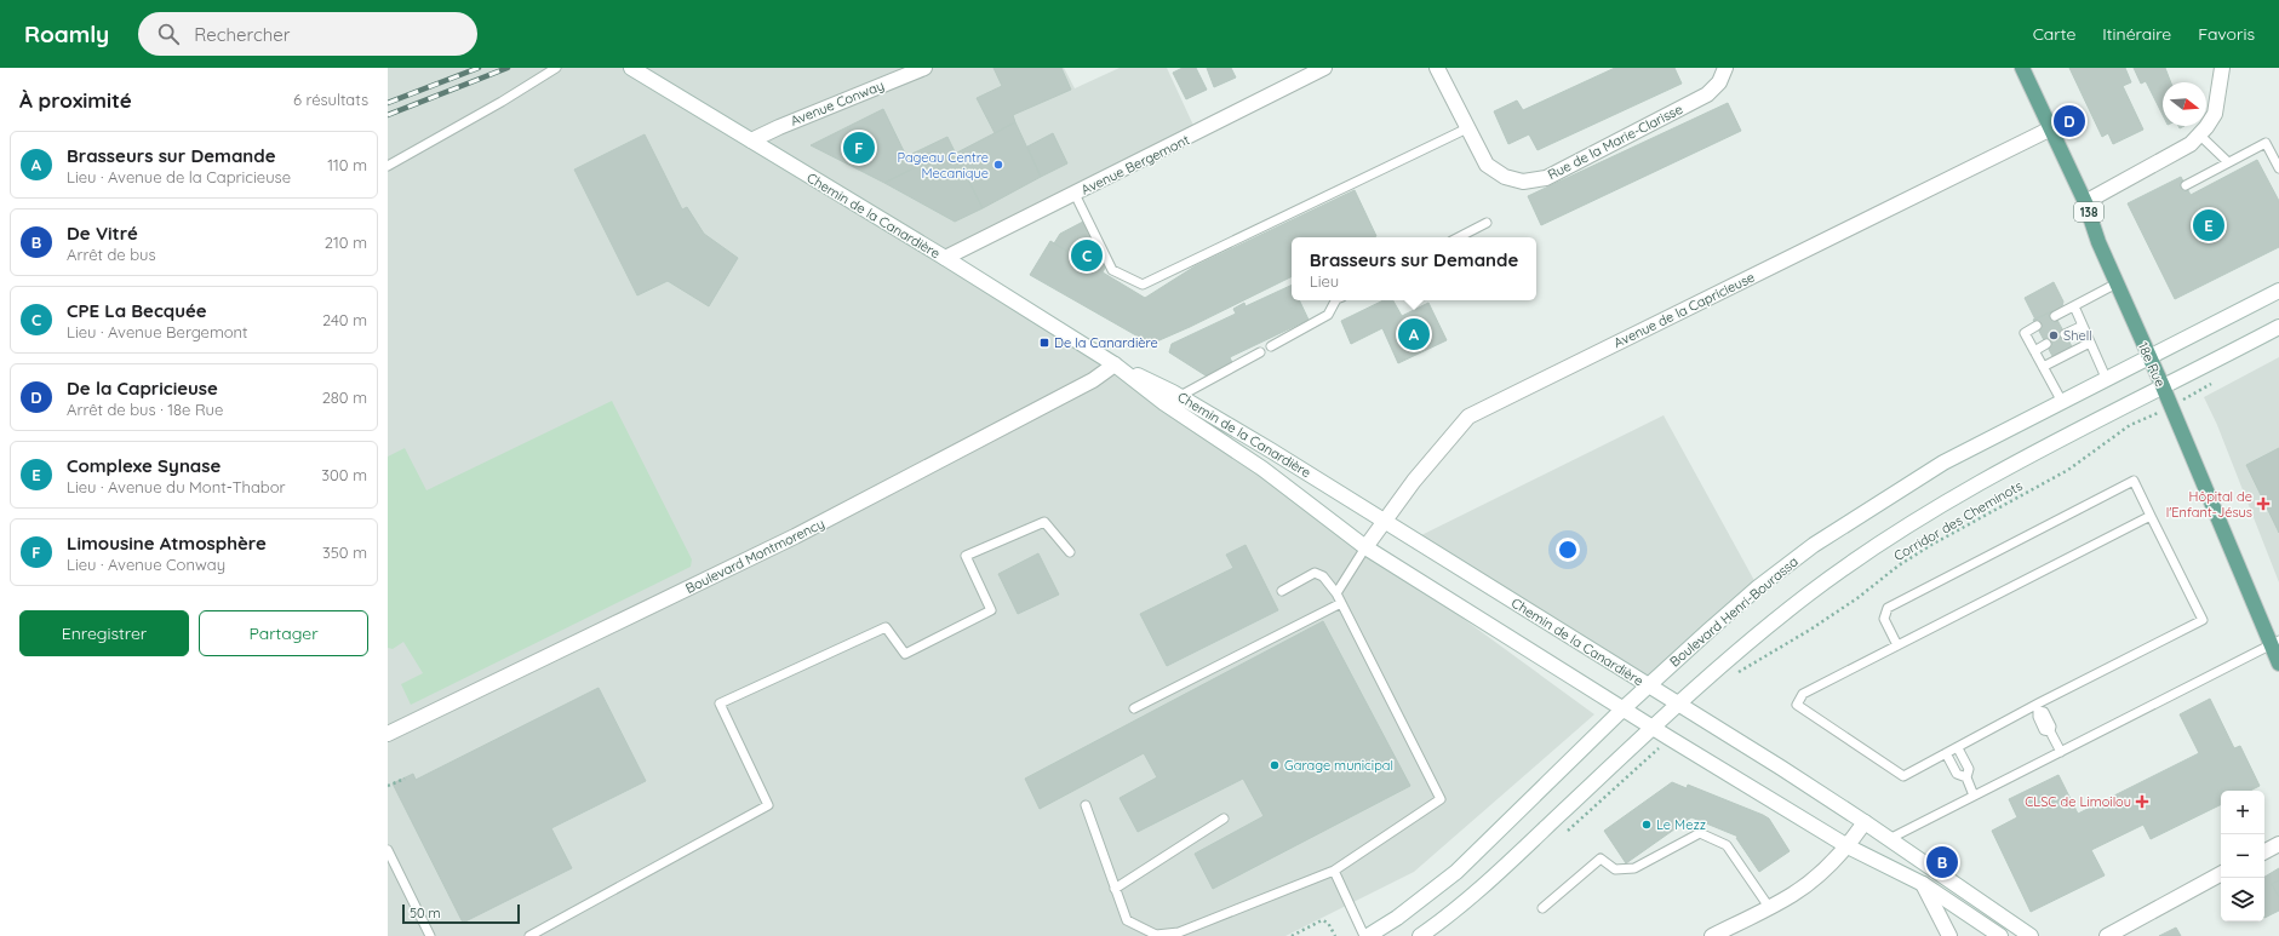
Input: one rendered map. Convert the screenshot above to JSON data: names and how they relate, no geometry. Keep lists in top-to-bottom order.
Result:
{
  "streets": {
    "main road": [
      "Avenue Conway",
      "Rue de la Marie-Clarisse",
      "Avenue Bergemont",
      "138",
      "Chemin de la Canardière",
      "Avenue de la Capricieuse",
      "18e Rue",
      "Boulevard Montmorency",
      "Boulevard Henri-Bourassa"
    ],
    "path": ["Corridor des Cheminots"]
  },
  "crossings": [
    ["Avenue Conway", "Chemin de la Canardière"],
    ["Avenue Bergemont", "Chemin de la Canardière"],
    ["Chemin de la Canardière", "Avenue de la Capricieuse"],
    ["Chemin de la Canardière", "Boulevard Montmorency"],
    ["Chemin de la Canardière", "Boulevard Henri-Bourassa"],
    ["Avenue de la Capricieuse", "18e Rue"],
    ["18e Rue", "Boulevard Henri-Bourassa"]
  ],
  "places": {
    "other": [
      "Pageau Centre Mecanique",
      "Shell",
      "Garage municipal",
      "Le Mezz"
    ],
    "transit": ["De la Canardière"],
    "health": ["Hôpital de l'Enfant-Jésus", "CLSC de Limoilou"]
  },
  "scale_bar": "50 m",
  "north": "right",
  "page": {
    "header": "Roamly",
    "search": "Rechercher",
    "nav": ["Carte", "Itinéraire", "Favoris"],
    "heading": ["À proximité", "6 résultats"],
    "pins": [
      "D",
      "F",
      "E",
      "C",
      "A",
      "B"
    ],
    "list": [
      {
        "mark": "A",
        "name": "Brasseurs sur Demande",
        "note": "Lieu · Avenue de la Capricieuse",
        "value": "110 m"
      },
      {
        "mark": "B",
        "name": "De Vitré",
        "note": "Arrêt de bus",
        "value": "210 m"
      },
      {
        "mark": "C",
        "name": "CPE La Becquée",
        "note": "Lieu · Avenue Bergemont",
        "value": "240 m"
      },
      {
        "mark": "D",
        "name": "De la Capricieuse",
        "note": "Arrêt de bus · 18e Rue",
        "value": "280 m"
      },
      {
        "mark": "E",
        "name": "Complexe Synase",
        "note": "Lieu · Avenue du Mont-Thabor",
        "value": "300 m"
      },
      {
        "mark": "F",
        "name": "Limousine Atmosphère",
        "note": "Lieu · Avenue Conway",
        "value": "350 m"
      }
    ],
    "popup": ["Brasseurs sur Demande", "Lieu"],
    "buttons": ["Enregistrer", "Partager"],
    "map_buttons": ["+", "−"],
    "scale": "50 m"
  }
}
